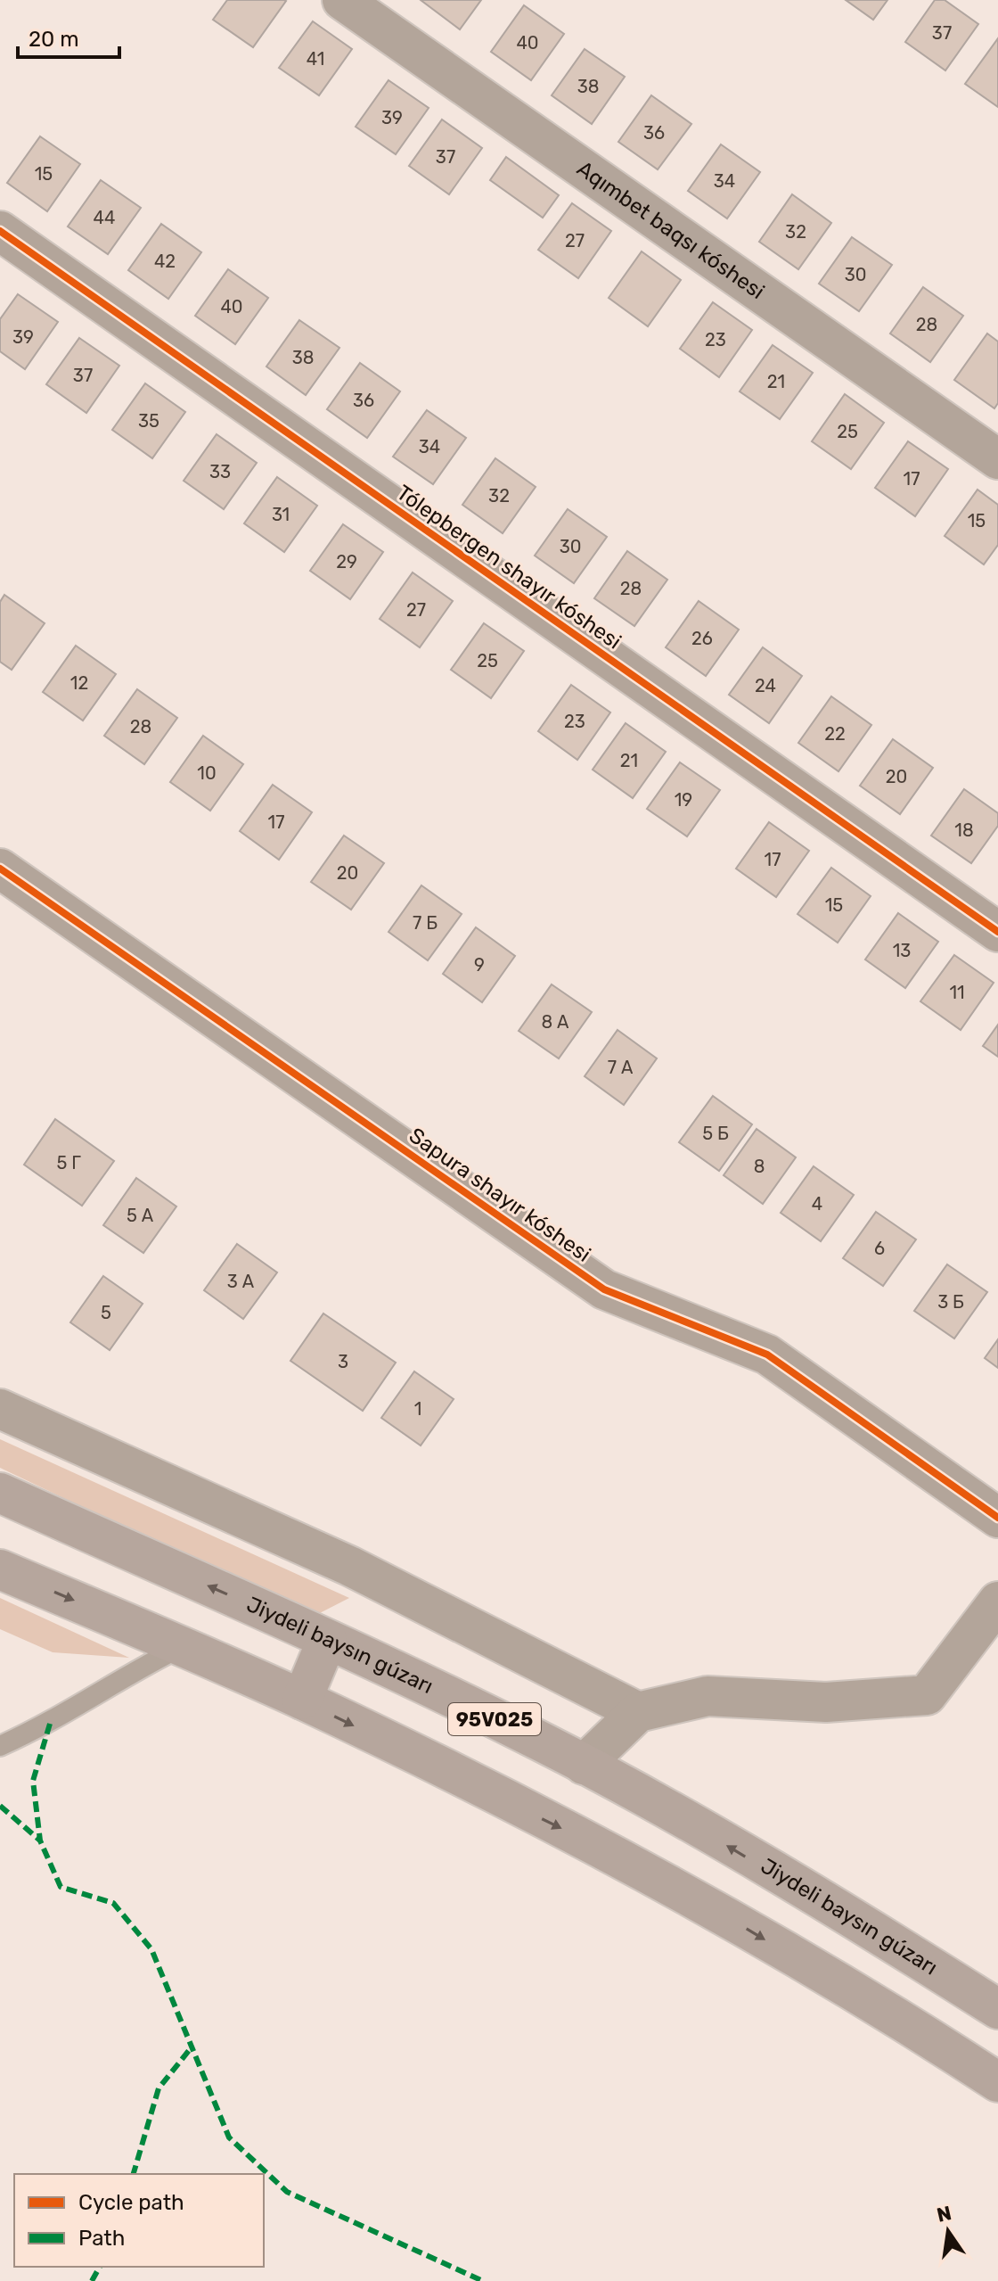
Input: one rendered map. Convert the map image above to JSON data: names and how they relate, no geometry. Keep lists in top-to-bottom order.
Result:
{
  "streets": {
    "main road": ["Jiydeli baysın gúzarı", "95V025"],
    "street": ["Aqımbet baqsı kóshesi", "Tólepbergen shayır kóshesi", "Sapura shayır kóshesi"]
  },
  "house_numbers": [
    "37",
    "40",
    "41",
    "38",
    "39",
    "36",
    "37",
    "15",
    "34",
    "44",
    "32",
    "27",
    "42",
    "30",
    "40",
    "28",
    "39",
    "23",
    "38",
    "37",
    "21",
    "36",
    "35",
    "25",
    "34",
    "33",
    "17",
    "32",
    "31",
    "15",
    "30",
    "29",
    "28",
    "27",
    "26",
    "25",
    "12",
    "24",
    "23",
    "28",
    "22",
    "21",
    "10",
    "20",
    "19",
    "17",
    "18",
    "17",
    "20",
    "15",
    "7 Б",
    "13",
    "9",
    "11",
    "8 А",
    "7 А",
    "5 Б",
    "5 Г",
    "8",
    "4",
    "5 А",
    "6",
    "3 А",
    "3 Б",
    "5",
    "3",
    "1"
  ],
  "legend": ["Cycle path", "Path"],
  "scale_bar": "20 m",
  "north": "top"
}
